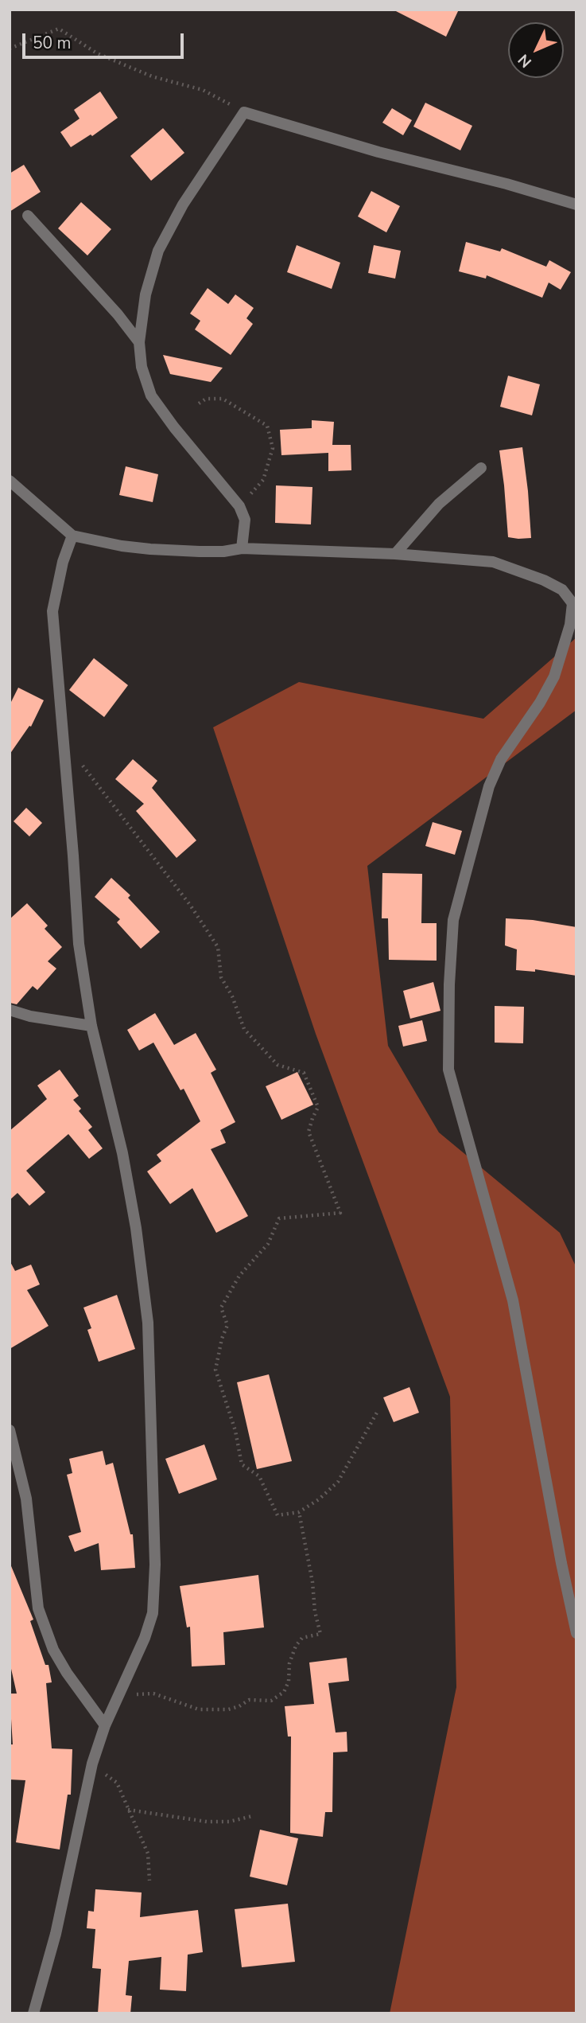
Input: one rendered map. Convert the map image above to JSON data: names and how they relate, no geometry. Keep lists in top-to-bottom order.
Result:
{
  "scale_bar": "50 m",
  "north": "bottom left"
}
